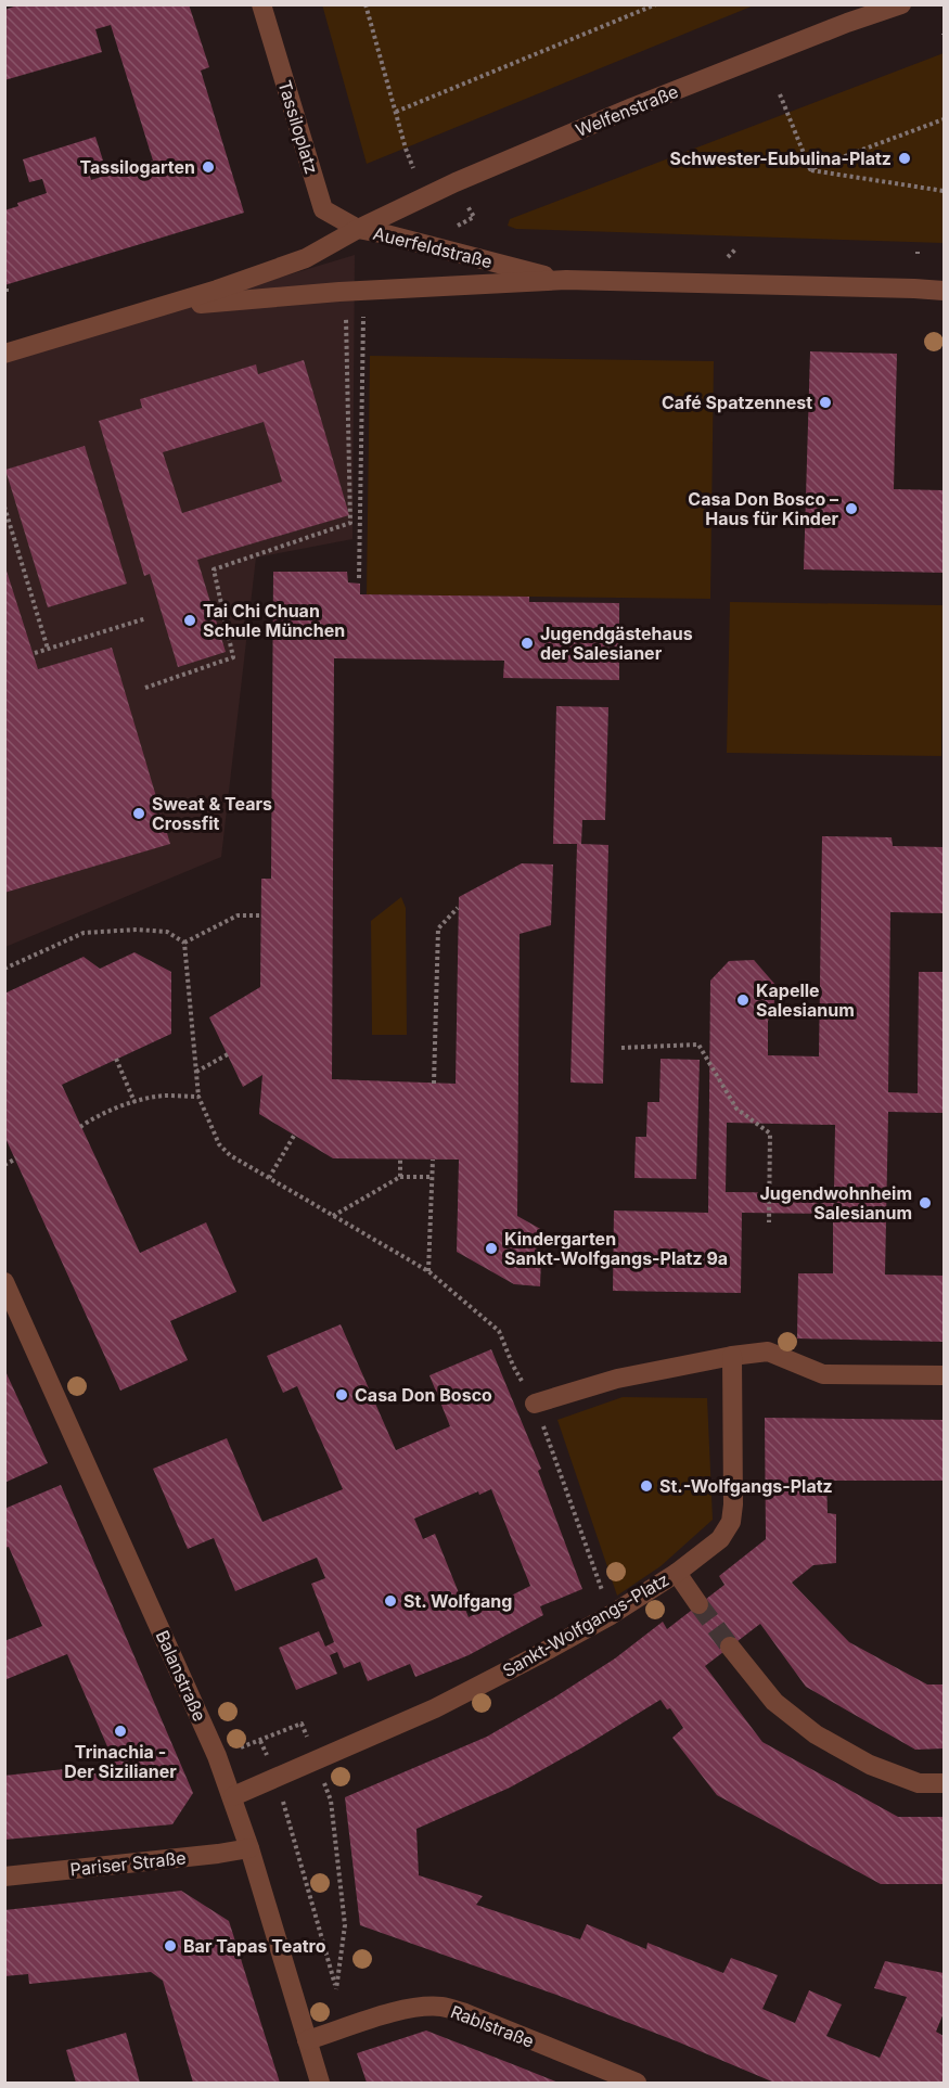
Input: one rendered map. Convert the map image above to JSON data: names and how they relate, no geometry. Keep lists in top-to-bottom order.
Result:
{
  "streets": {
    "street": [
      "Welfenstraße",
      "Tassiloplatz",
      "Auerfeldstraße",
      "Sankt-Wolfgangs-Platz",
      "Balanstraße",
      "Pariser Straße",
      "Rablstraße"
    ]
  },
  "crossings": [
    ["Welfenstraße", "Tassiloplatz"],
    ["Welfenstraße", "Auerfeldstraße"],
    ["Tassiloplatz", "Auerfeldstraße"],
    ["Sankt-Wolfgangs-Platz", "Balanstraße"],
    ["Balanstraße", "Pariser Straße"],
    ["Balanstraße", "Rablstraße"]
  ],
  "places": [
    "Schwester-Eubulina-Platz",
    "Tassilogarten",
    "Café Spatzennest",
    "Casa Don Bosco – Haus für Kinder",
    "Tai Chi Chuan Schule München",
    "Jugendgästehaus der Salesianer",
    "Sweat & Tears Crossfit",
    "Kapelle Salesianum",
    "Jugendwohnheim Salesianum",
    "Kindergarten Sankt-Wolfgangs-Platz 9a",
    "Casa Don Bosco",
    "St.-Wolfgangs-Platz",
    "St. Wolfgang",
    "Trinachia - Der Sizilianer",
    "Bar Tapas Teatro"
  ]
}
